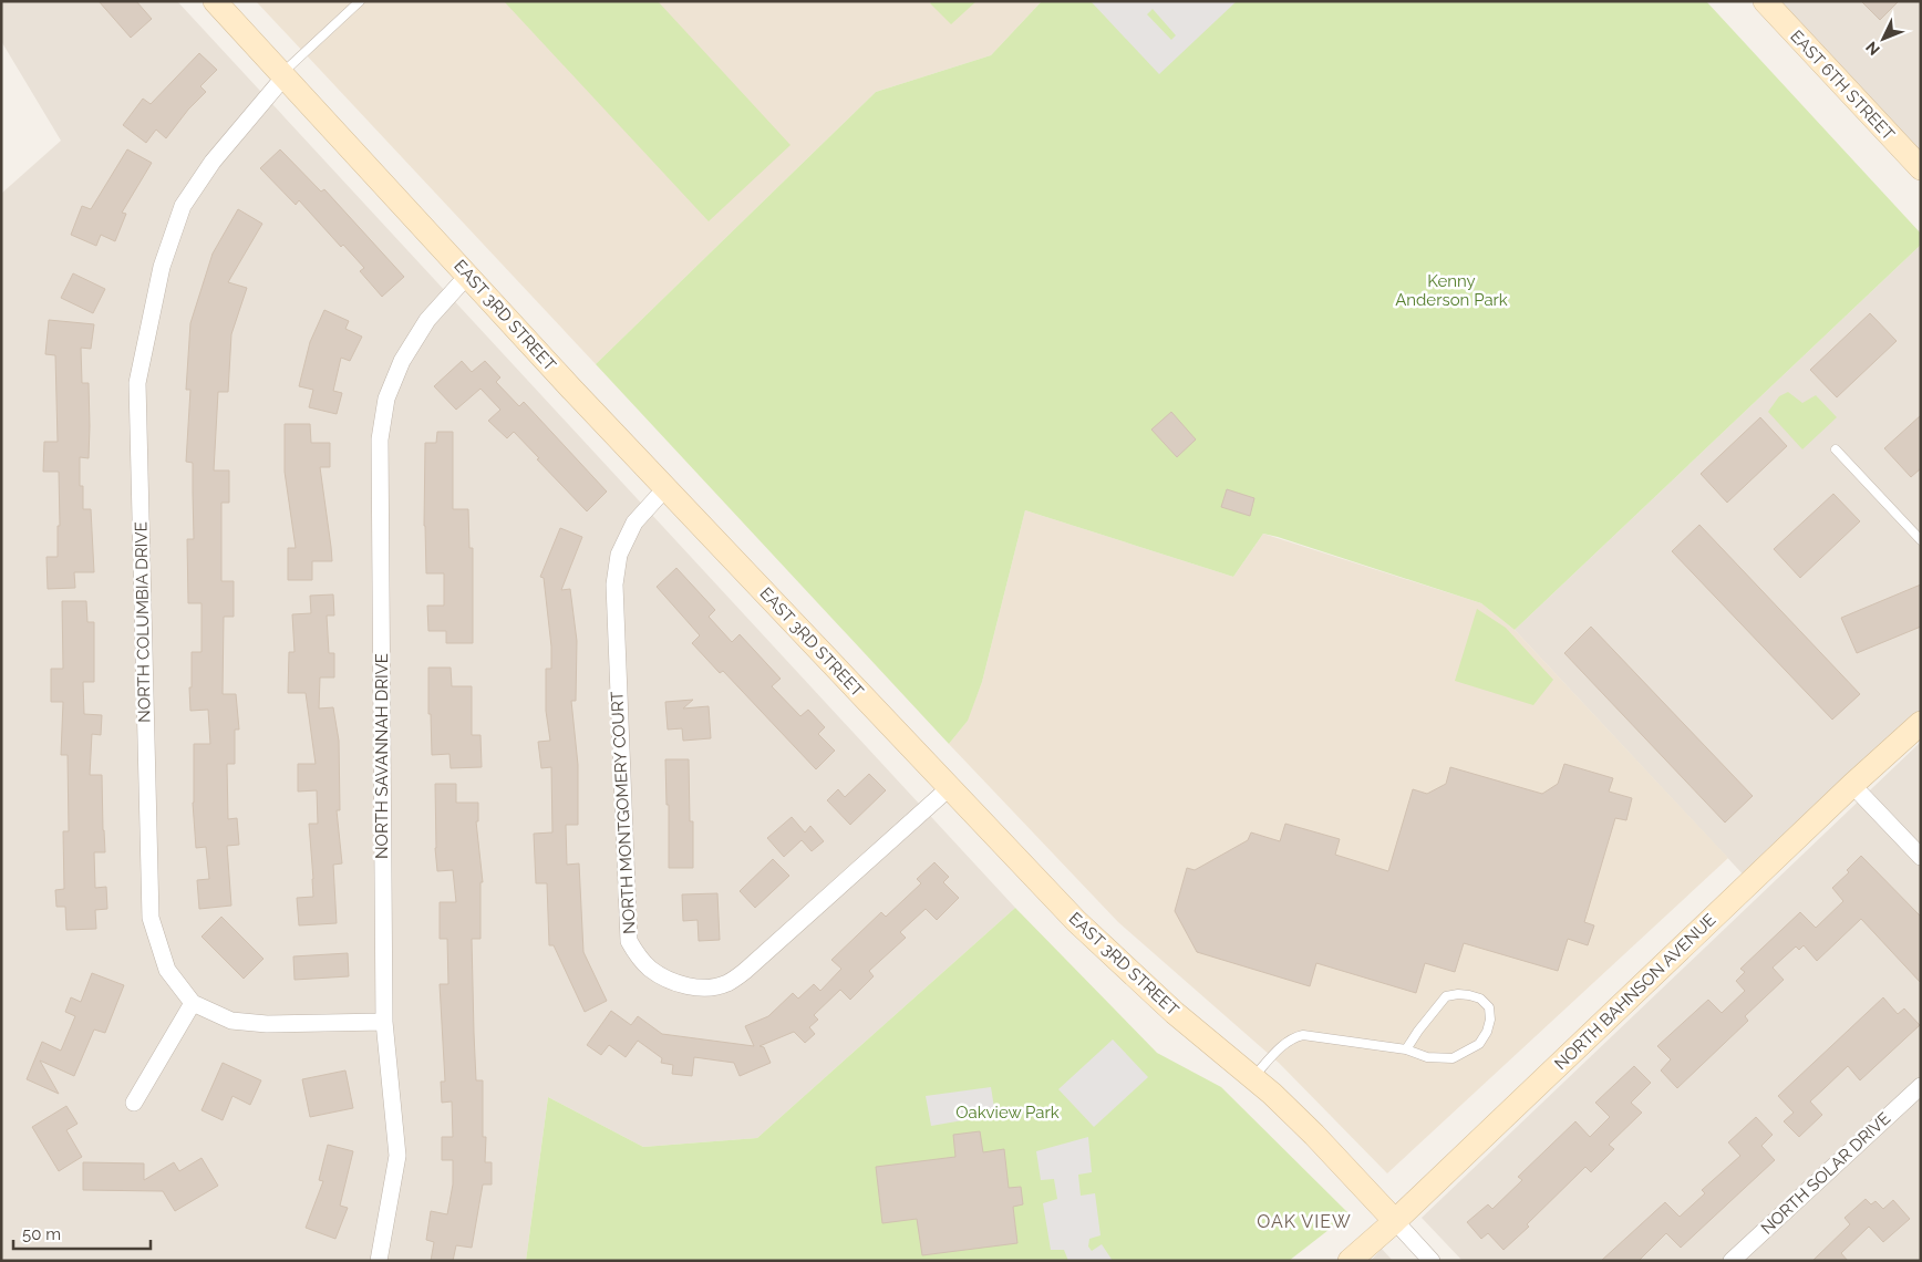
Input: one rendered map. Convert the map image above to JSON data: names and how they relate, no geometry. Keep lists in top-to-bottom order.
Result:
{
  "streets": {
    "street": [
      "EAST 6TH STREET",
      "EAST 3RD STREET",
      "NORTH COLUMBIA DRIVE",
      "NORTH SAVANNAH DRIVE",
      "NORTH MONTGOMERY COURT",
      "NORTH BAHNSON AVENUE",
      "NORTH SOLAR DRIVE"
    ]
  },
  "crossings": [
    ["EAST 3RD STREET", "NORTH COLUMBIA DRIVE"],
    ["EAST 3RD STREET", "NORTH SAVANNAH DRIVE"],
    ["EAST 3RD STREET", "NORTH MONTGOMERY COURT"],
    ["EAST 3RD STREET", "NORTH BAHNSON AVENUE"],
    ["NORTH COLUMBIA DRIVE", "NORTH SAVANNAH DRIVE"]
  ],
  "districts": ["OAK VIEW"],
  "parks": ["Kenny Anderson Park", "Oakview Park"],
  "scale_bar": "50 m",
  "north": "bottom left"
}
